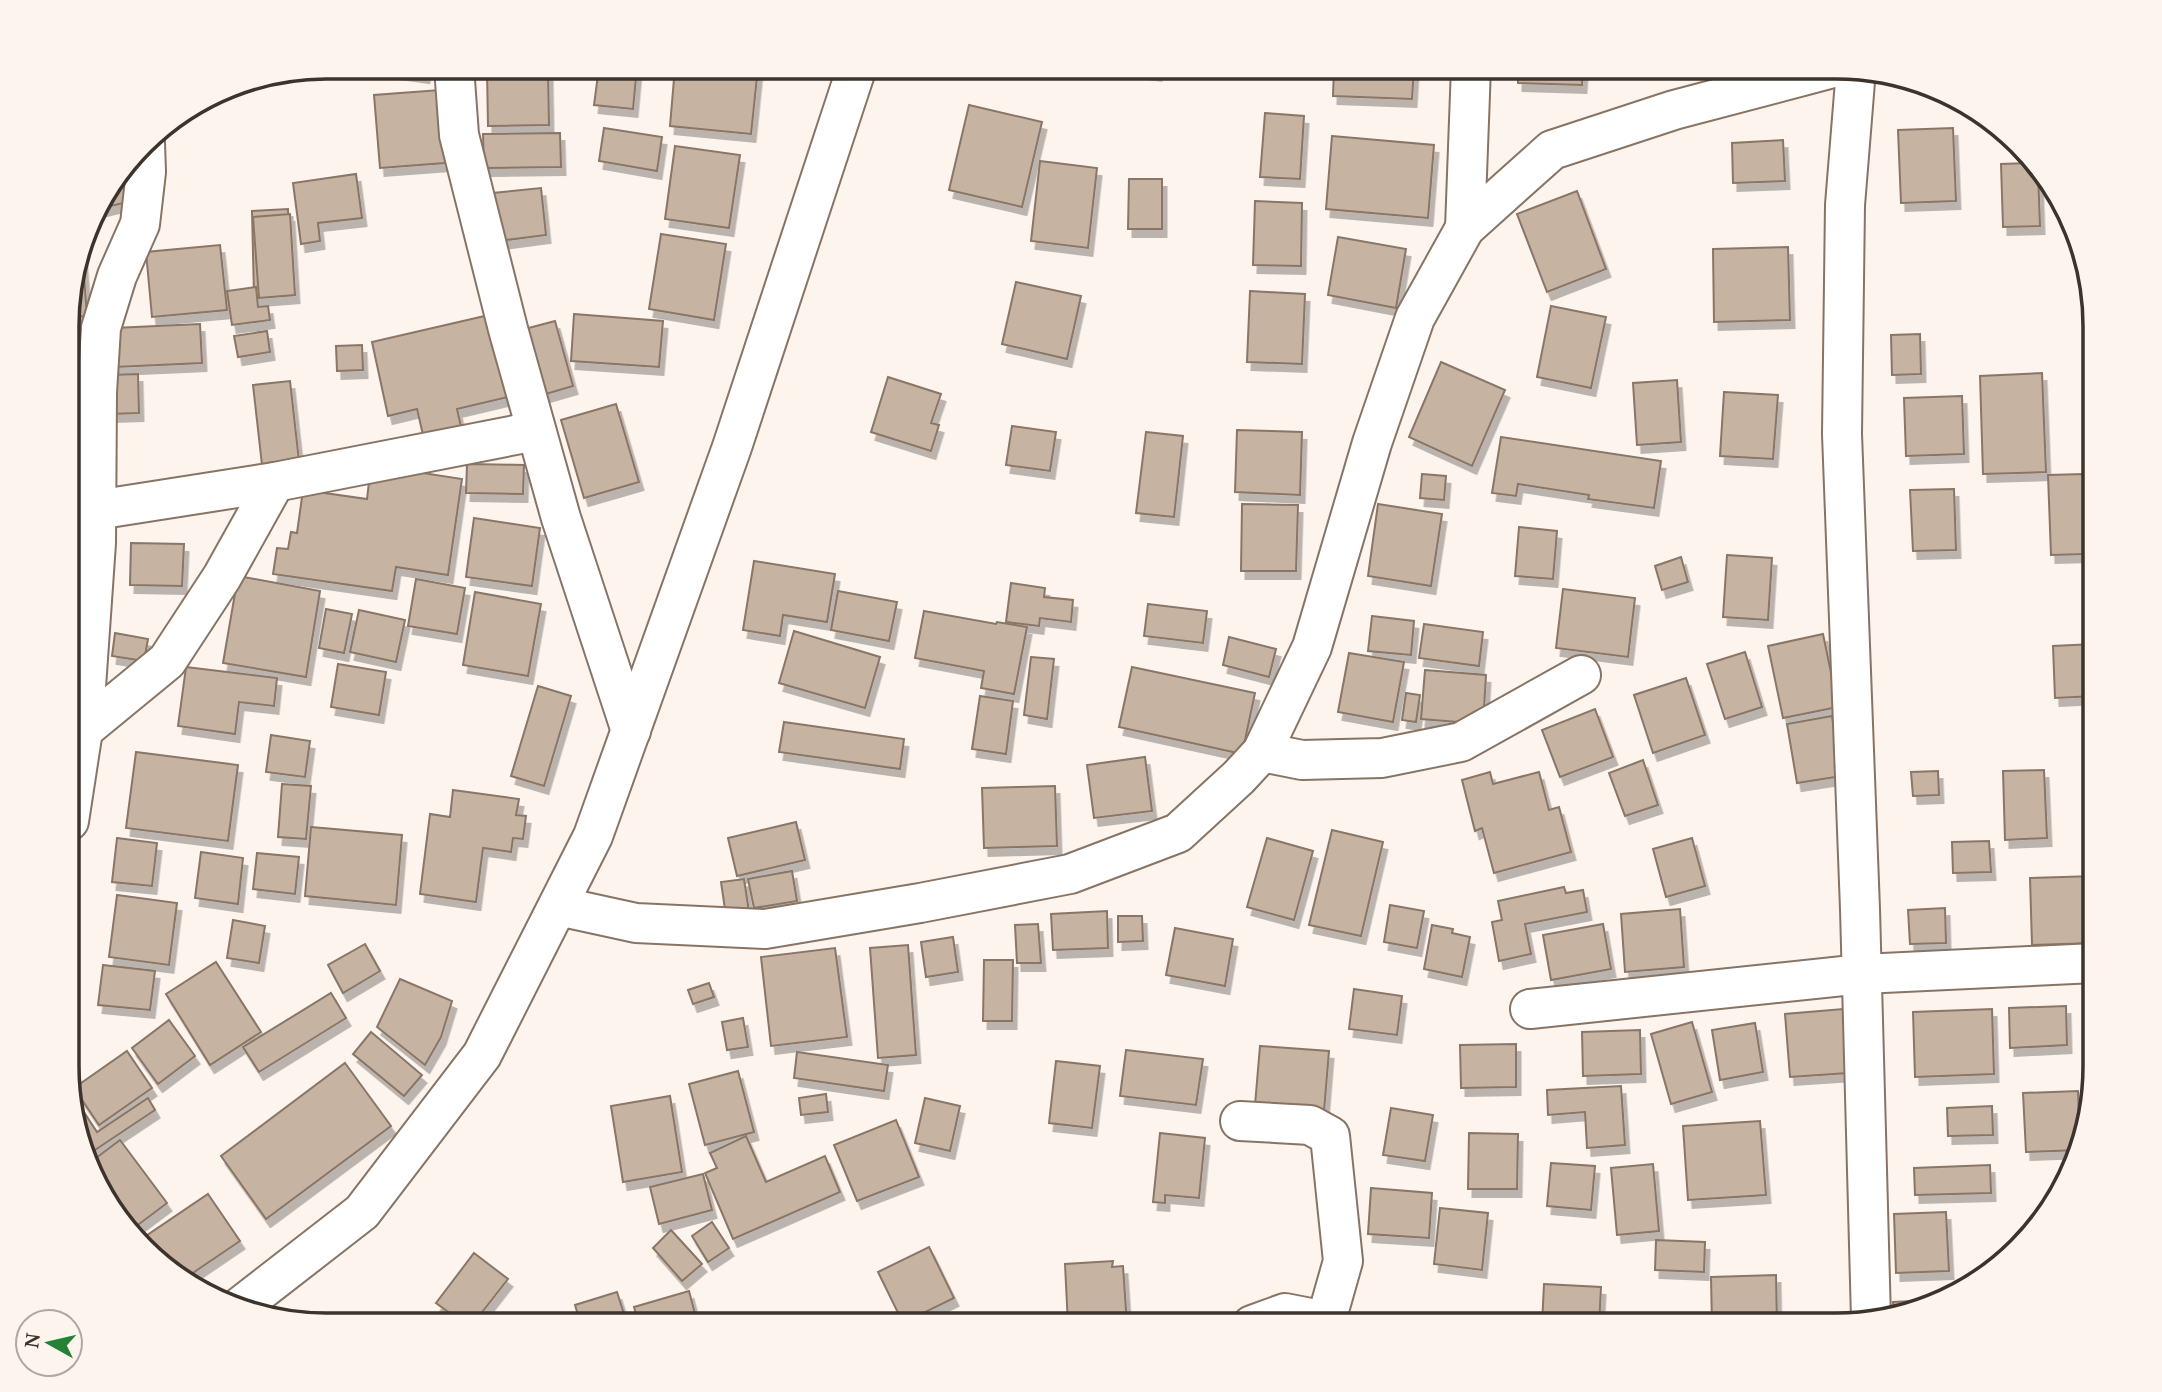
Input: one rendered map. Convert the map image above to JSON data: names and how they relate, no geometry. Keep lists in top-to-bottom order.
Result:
{
  "north": "left"
}
